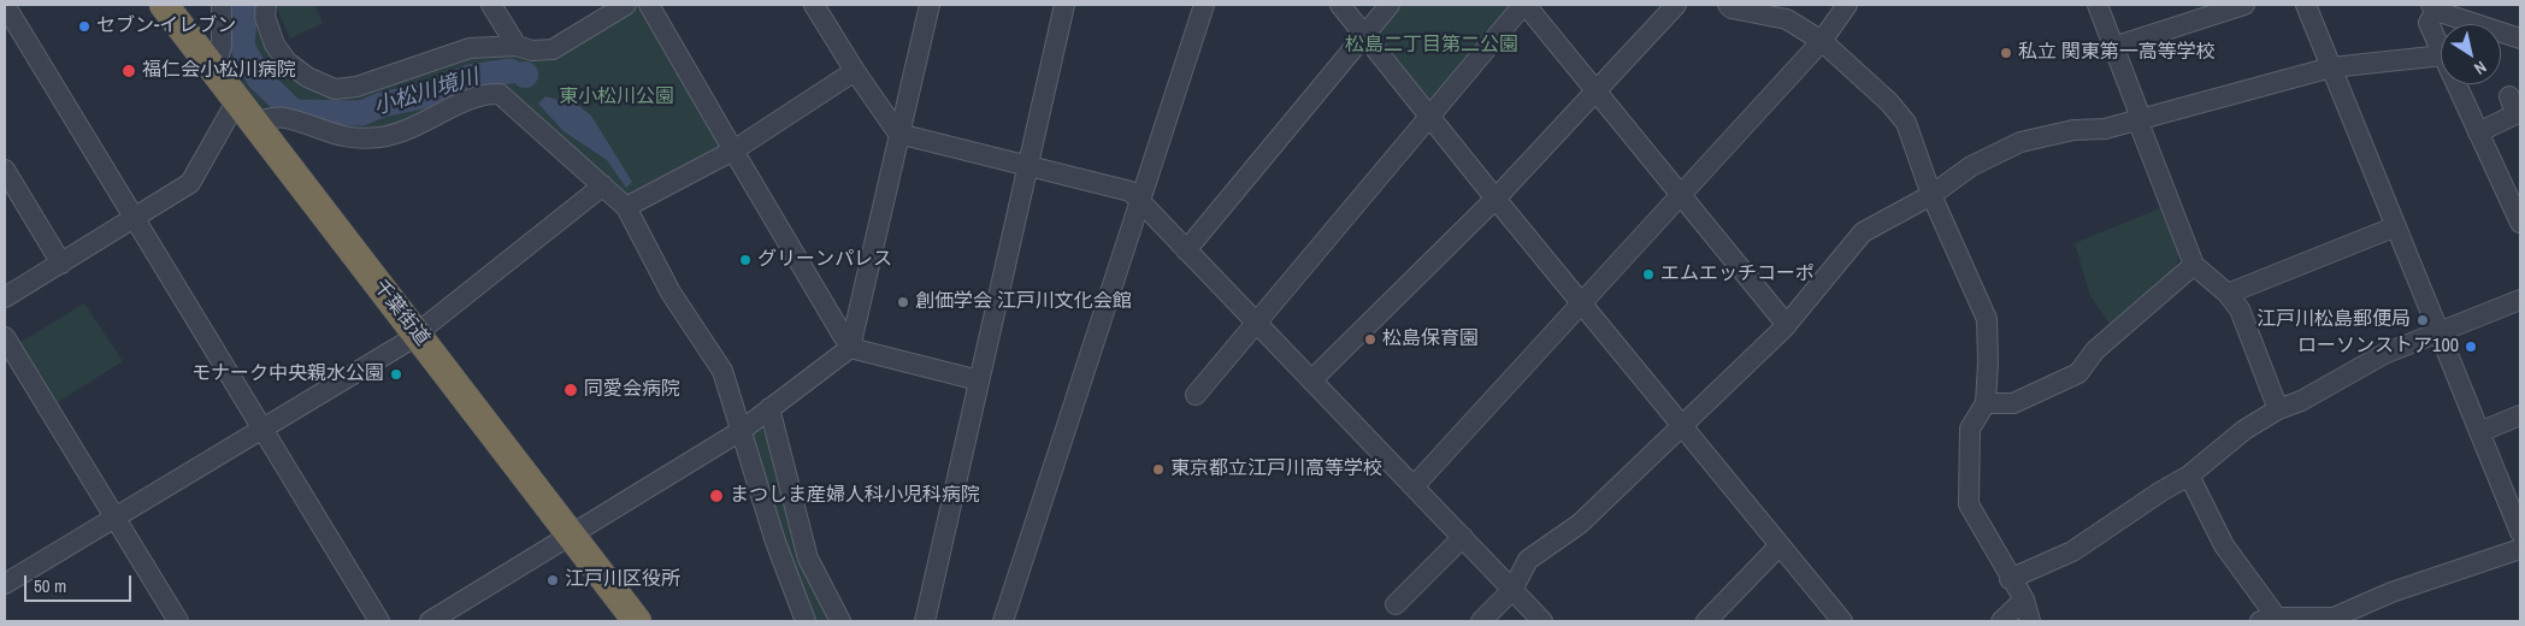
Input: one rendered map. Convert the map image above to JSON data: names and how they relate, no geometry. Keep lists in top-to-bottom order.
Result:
{
  "streets": {
    "highway": ["千葉街道"]
  },
  "water": ["小松川境川"],
  "parks": ["松島二丁目第二公園", "東小松川公園"],
  "places": [
    "セブン-イレブン",
    "私立 関東第一高等学校",
    "福仁会小松川病院",
    "グリーンパレス",
    "エムエッチコーポ",
    "創価学会 江戸川文化会館",
    "江戸川松島郵便局",
    "松島保育園",
    "ローソンストア100",
    "モナーク中央親水公園",
    "同愛会病院",
    "東京都立江戸川高等学校",
    "まつしま産婦人科小児科病院",
    "江戸川区役所"
  ],
  "scale_bar": "50 m",
  "north": "bottom right"
}
